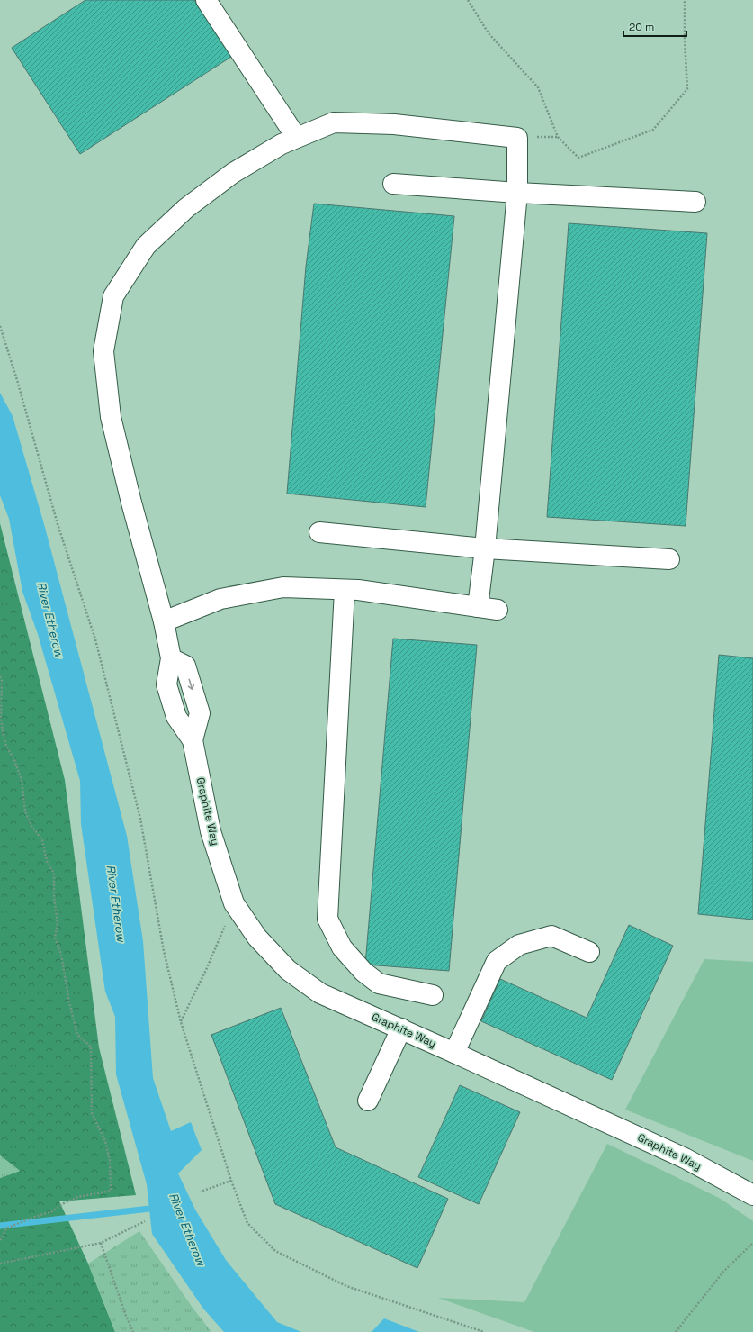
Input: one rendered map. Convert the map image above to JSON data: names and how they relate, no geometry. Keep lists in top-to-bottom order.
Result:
{
  "streets": {
    "street": ["Graphite Way"]
  },
  "water": ["River Etherow"],
  "scale_bar": "20 m"
}
